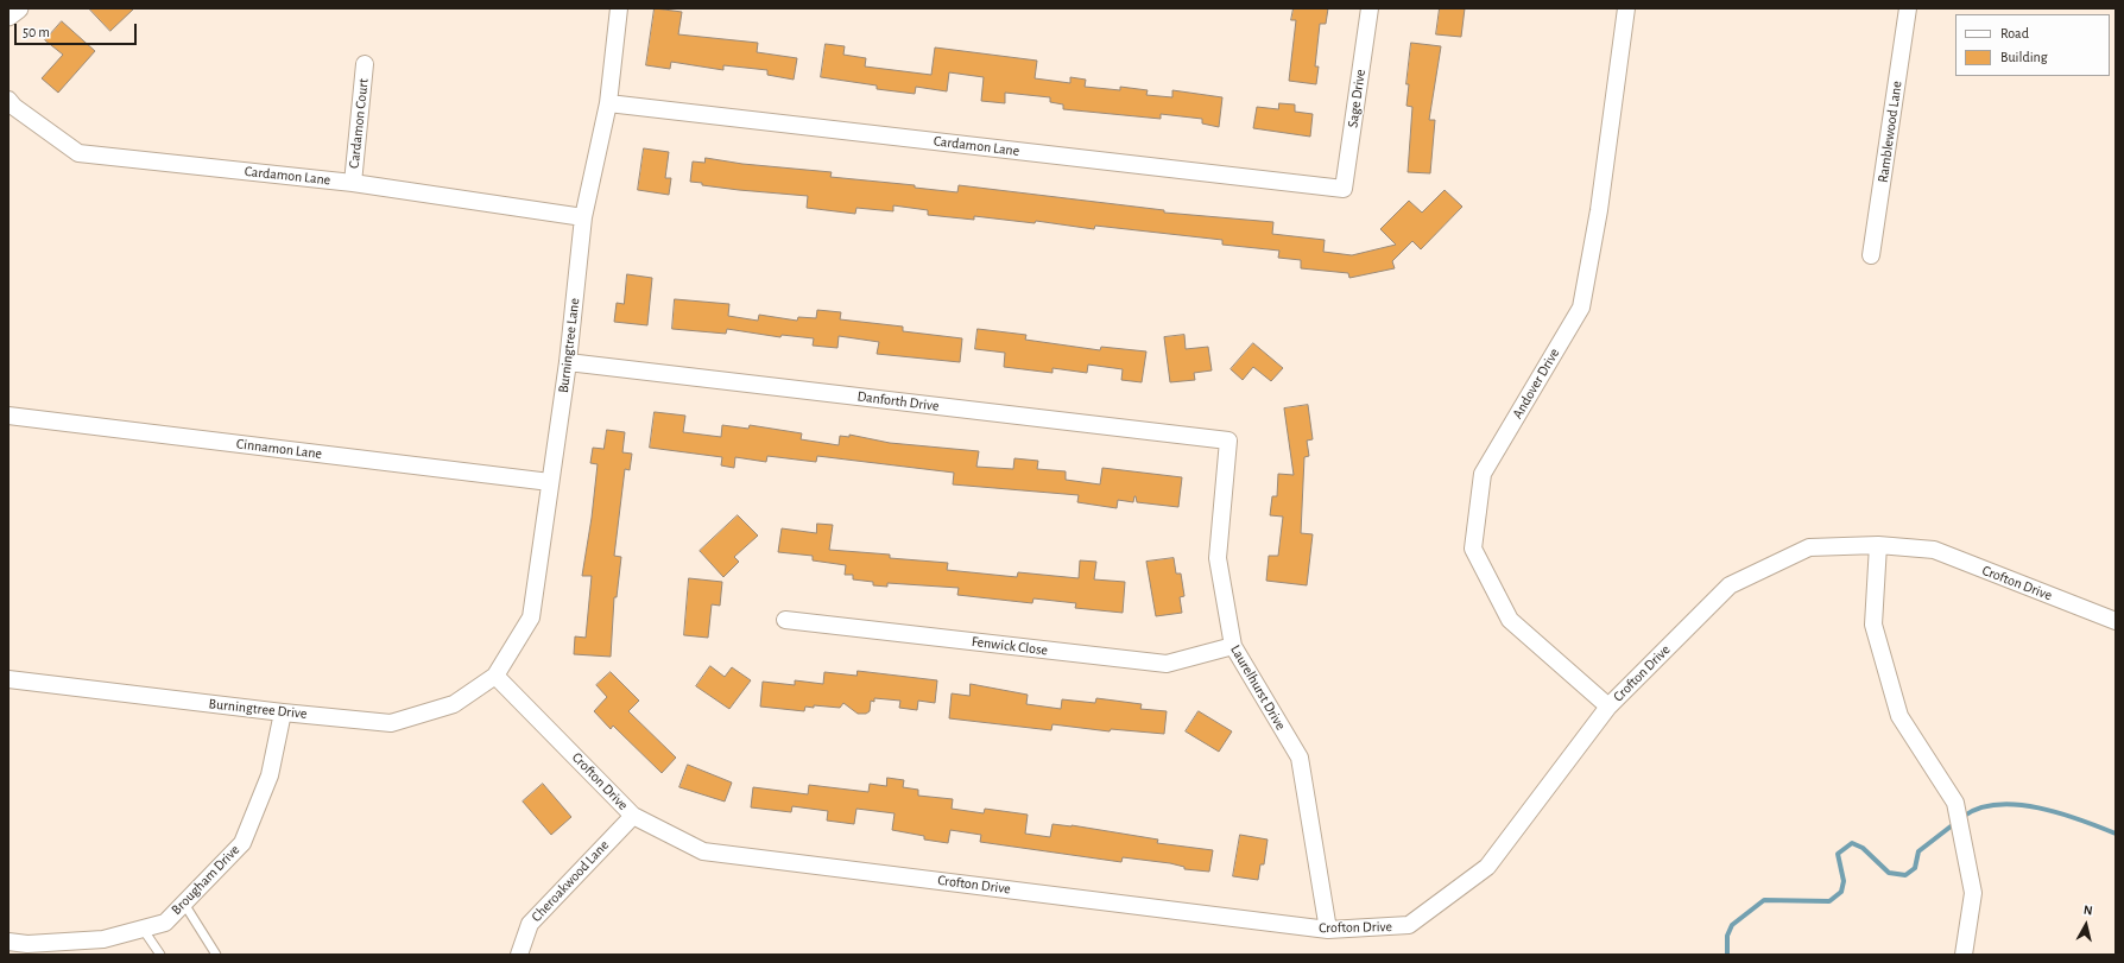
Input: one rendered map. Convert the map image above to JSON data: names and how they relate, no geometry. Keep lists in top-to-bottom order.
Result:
{
  "streets": {
    "street": [
      "Sage Drive",
      "Cardamon Court",
      "Ramblewood Lane",
      "Cardamon Lane",
      "Burningtree Lane",
      "Andover Drive",
      "Danforth Drive",
      "Cinnamon Lane",
      "Crofton Drive",
      "Fenwick Close",
      "Laurelhurst Drive",
      "Burningtree Drive",
      "Brougham Drive",
      "Cheroakwood Lane"
    ]
  },
  "crossings": [
    ["Sage Drive", "Cardamon Lane"],
    ["Cardamon Court", "Cardamon Lane"],
    ["Cardamon Lane", "Burningtree Lane"],
    ["Burningtree Lane", "Danforth Drive"],
    ["Burningtree Lane", "Cinnamon Lane"],
    ["Burningtree Lane", "Crofton Drive"],
    ["Burningtree Lane", "Burningtree Drive"],
    ["Andover Drive", "Crofton Drive"],
    ["Danforth Drive", "Laurelhurst Drive"],
    ["Crofton Drive", "Laurelhurst Drive"],
    ["Crofton Drive", "Burningtree Drive"],
    ["Crofton Drive", "Cheroakwood Lane"],
    ["Fenwick Close", "Laurelhurst Drive"],
    ["Burningtree Drive", "Brougham Drive"]
  ],
  "legend": ["Road", "Building"],
  "scale_bar": "50 m",
  "north": "top"
}
